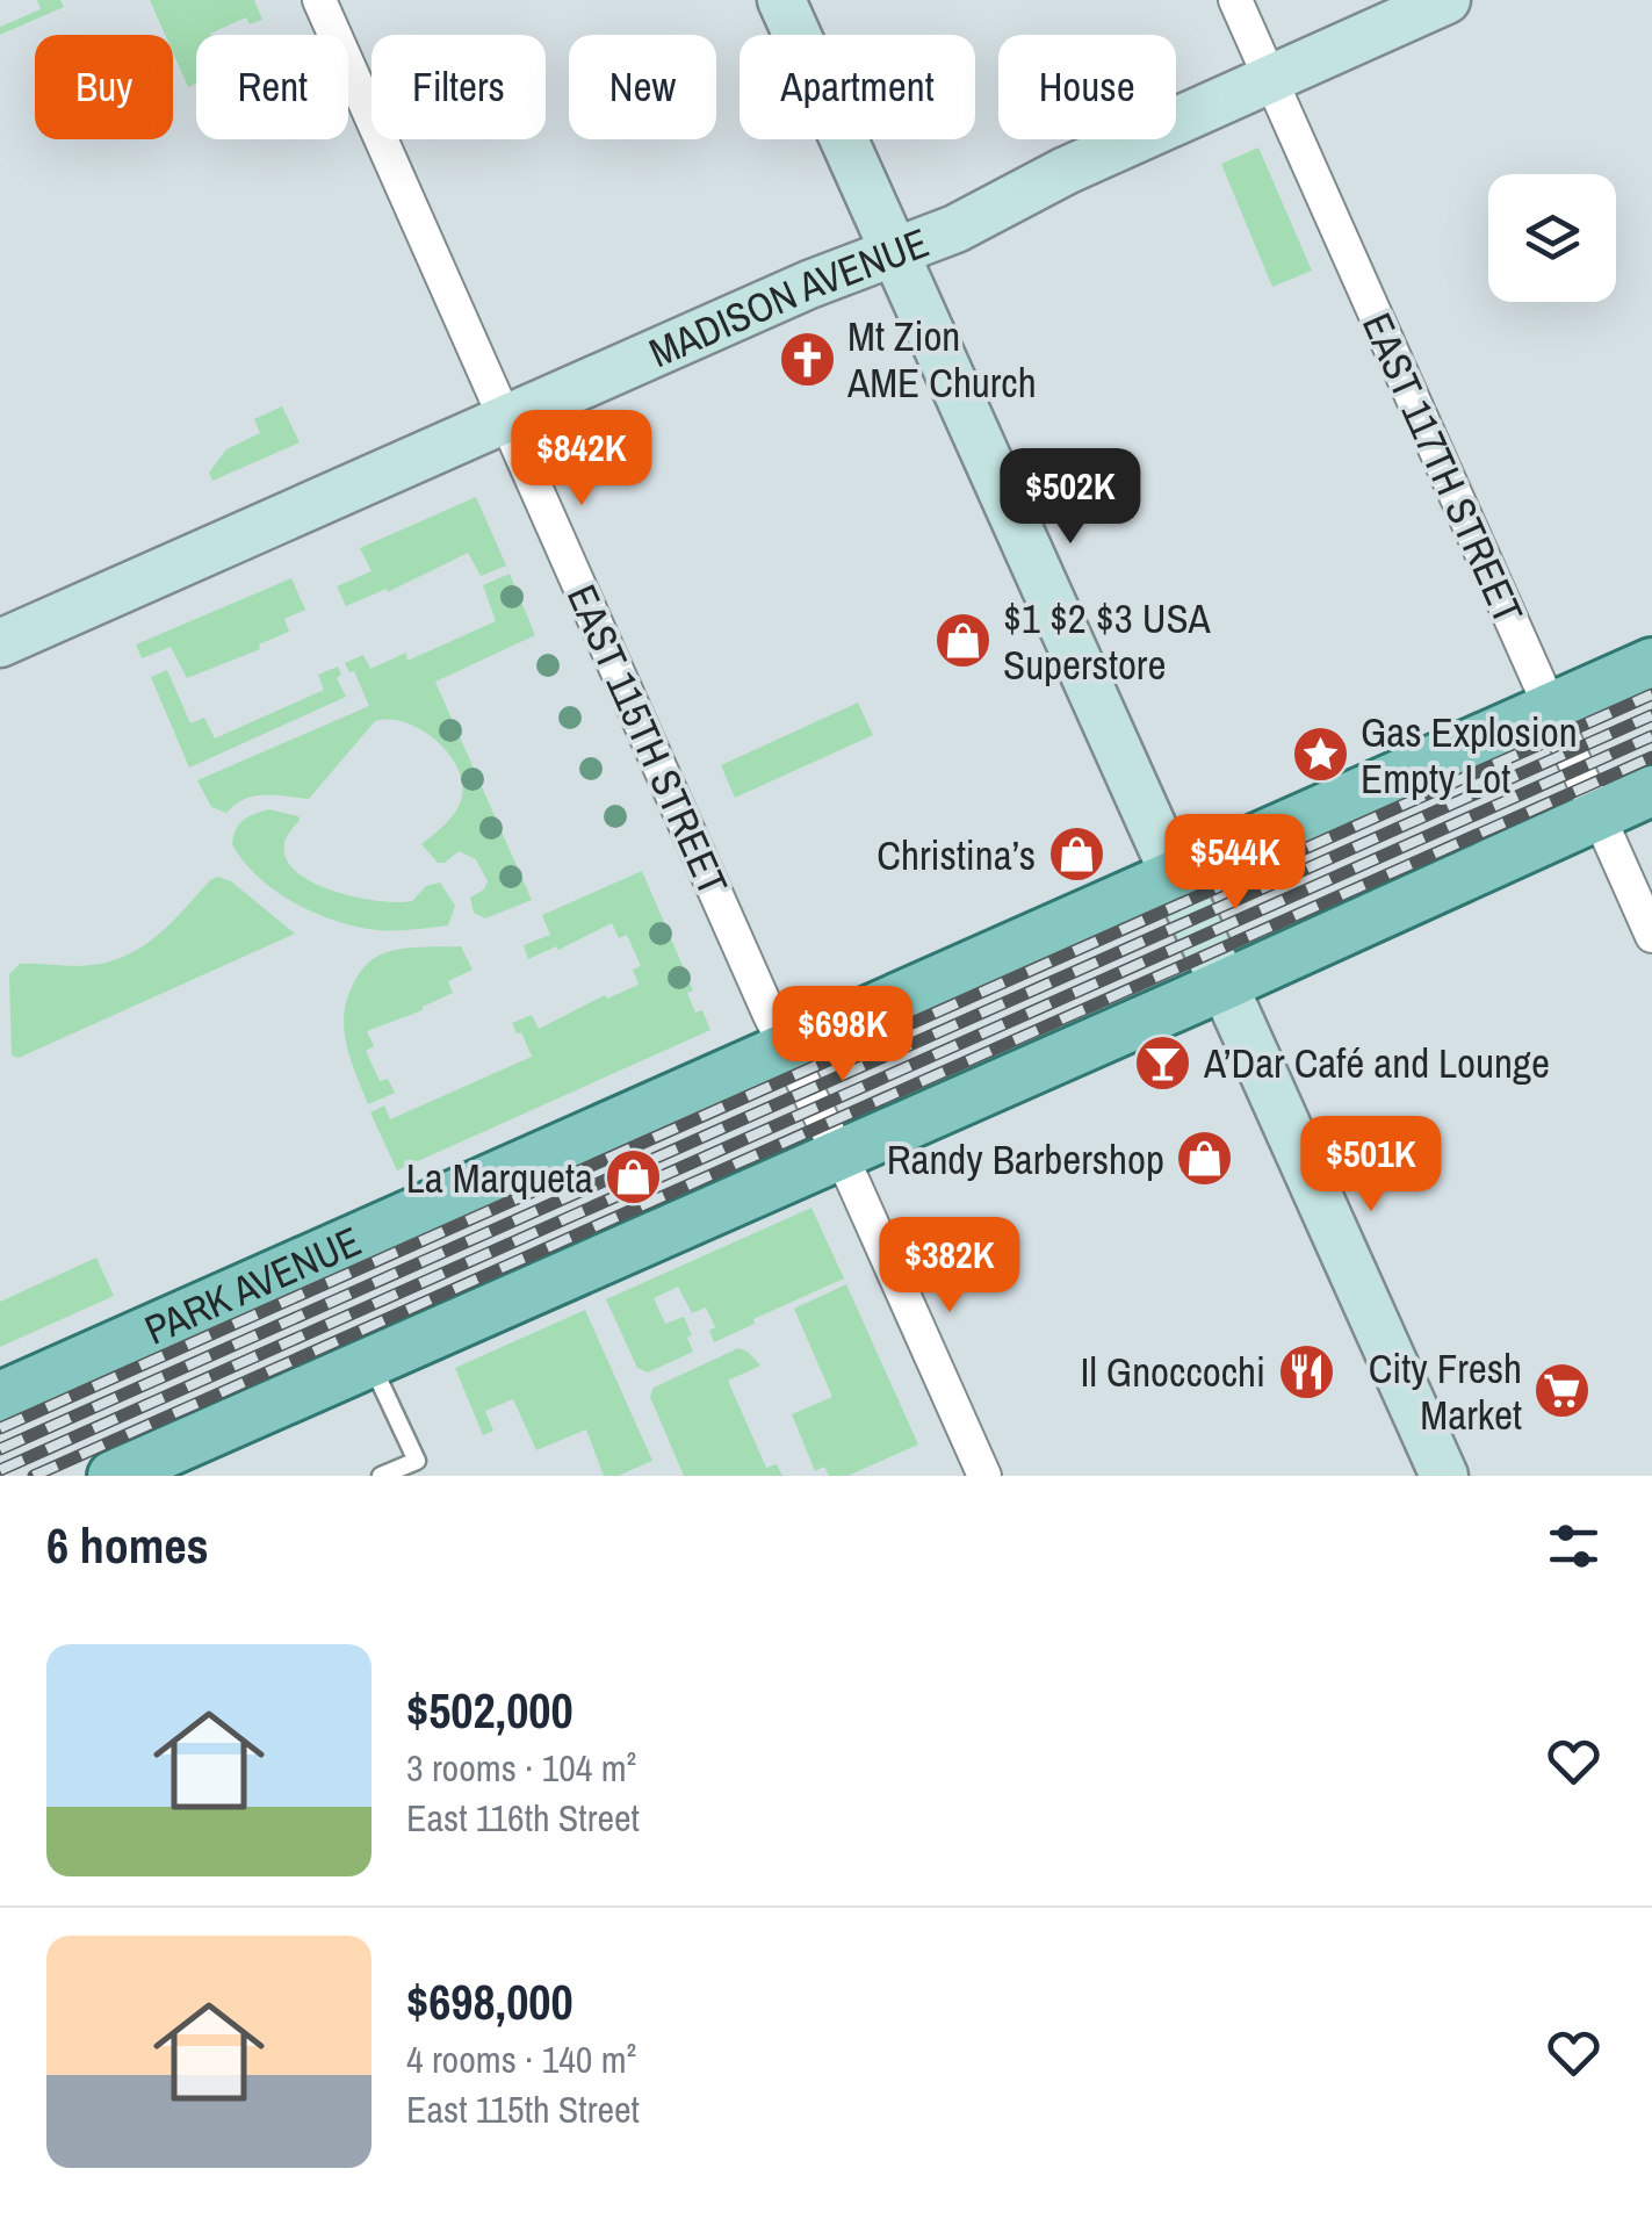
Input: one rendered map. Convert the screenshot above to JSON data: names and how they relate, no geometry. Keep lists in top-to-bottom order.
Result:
{
  "streets": {
    "main road": ["PARK AVENUE"],
    "street": ["MADISON AVENUE", "EAST 117TH STREET", "EAST 115TH STREET"]
  },
  "crossings": [
    ["MADISON AVENUE", "EAST 117TH STREET"],
    ["MADISON AVENUE", "EAST 115TH STREET"],
    ["EAST 117TH STREET", "PARK AVENUE"],
    ["EAST 115TH STREET", "PARK AVENUE"]
  ],
  "places": {
    "church": ["Mt Zion AME Church"],
    "shop": [
      "$1 $2 $3 USA Superstore",
      "Christina’s",
      "Randy Barbershop",
      "La Marqueta"
    ],
    "place": ["Gas Explosion Empty Lot"],
    "bar": ["A’Dar Café and Lounge"],
    "restaurant": ["Il Gnoccochi"],
    "supermarket": ["City Fresh Market"]
  },
  "page": {
    "chip": [
      "Buy",
      "Rent",
      "Filters",
      "New",
      "Apartment",
      "House"
    ],
    "price": [
      "$842K",
      "$502K",
      "$544K",
      "$698K",
      "$501K",
      "$382K"
    ],
    "heading": "6 homes",
    "list": [
      {
        "name": "$502,000",
        "note": "3 rooms · 104 m² · East 116th Street"
      },
      {
        "name": "$698,000",
        "note": "4 rooms · 140 m² · East 115th Street"
      }
    ]
  }
}
